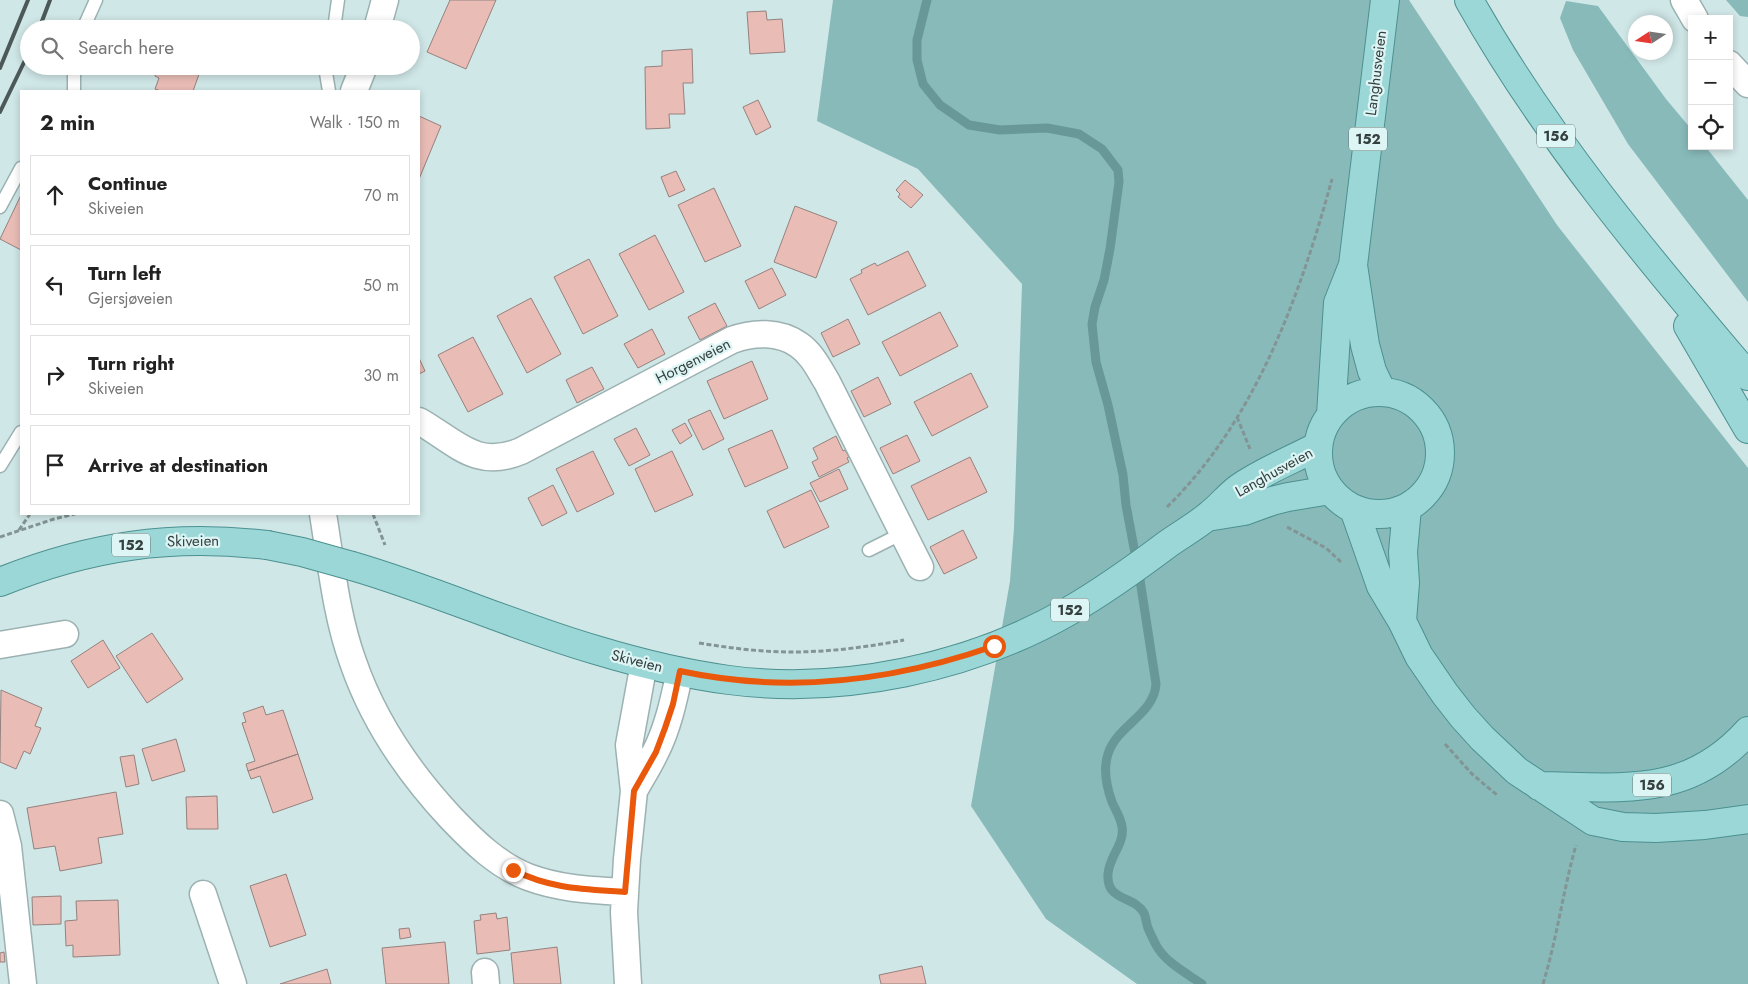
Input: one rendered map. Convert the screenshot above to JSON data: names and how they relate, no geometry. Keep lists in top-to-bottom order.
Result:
{
  "streets": {
    "main road": [
      "Langhusveien",
      "156",
      "152",
      "Skiveien"
    ],
    "street": ["Horgenveien"]
  },
  "crossings": [
    ["Langhusveien", "152"],
    ["Langhusveien", "Skiveien"]
  ],
  "north": "left",
  "page": {
    "map_buttons": ["+", "−"],
    "search": "Search here",
    "heading": ["2 min", "Walk · 150 m"],
    "list": [
      ["Continue", "Skiveien", "70 m"],
      ["Turn left", "Gjersjøveien", "50 m"],
      ["Turn right", "Skiveien", "30 m"],
      "Arrive at destination"
    ]
  }
}
